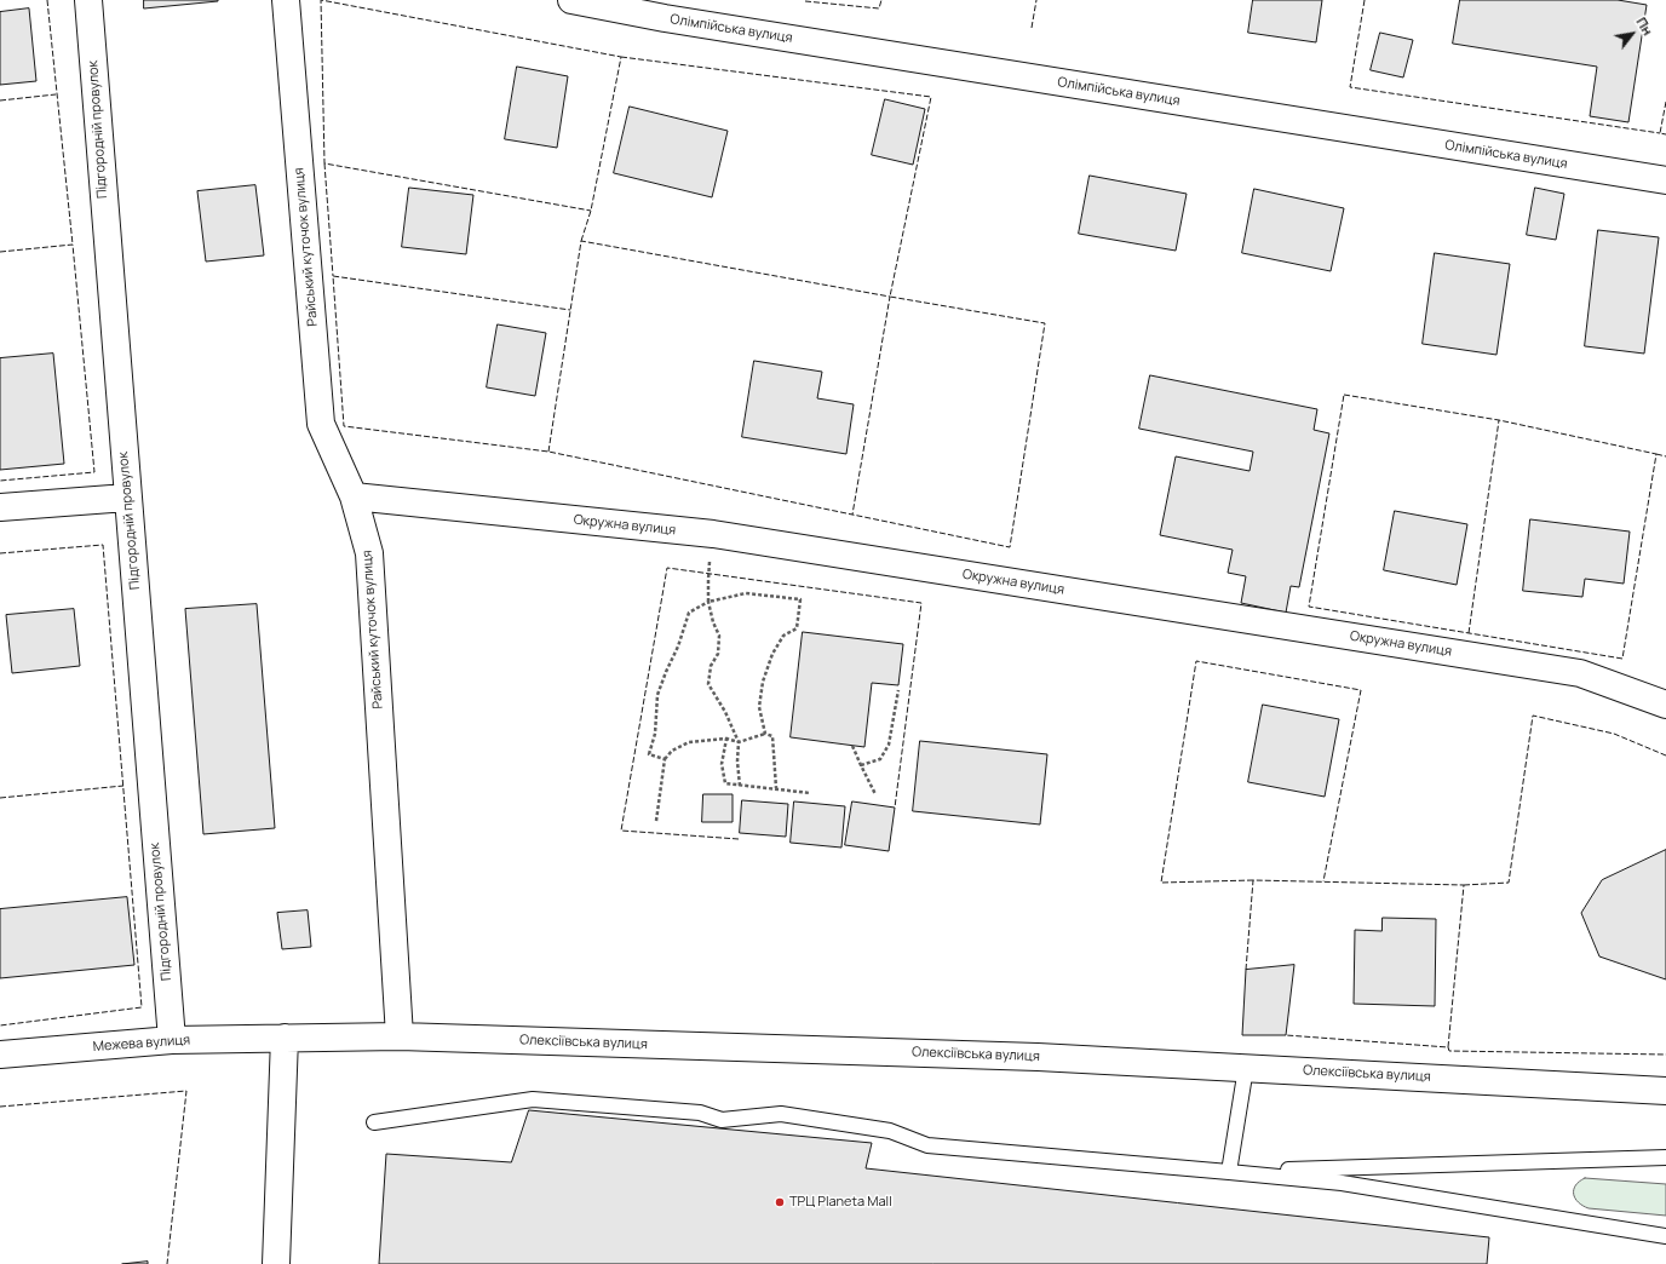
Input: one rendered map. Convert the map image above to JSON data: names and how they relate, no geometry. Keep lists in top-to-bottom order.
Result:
{
  "streets": {
    "street": [
      "Олімпійська вулиця",
      "Підгородній провулок",
      "Райський куточок вулиця",
      "Окружна вулиця",
      "Олексіївська вулиця",
      "Межева вулиця"
    ]
  },
  "crossings": [
    ["Підгородній провулок", "Межева вулиця"],
    ["Райський куточок вулиця", "Окружна вулиця"],
    ["Райський куточок вулиця", "Олексіївська вулиця"],
    ["Олексіївська вулиця", "Межева вулиця"]
  ],
  "places": ["ТРЦ Planeta Mall"],
  "north": "top right"
}
